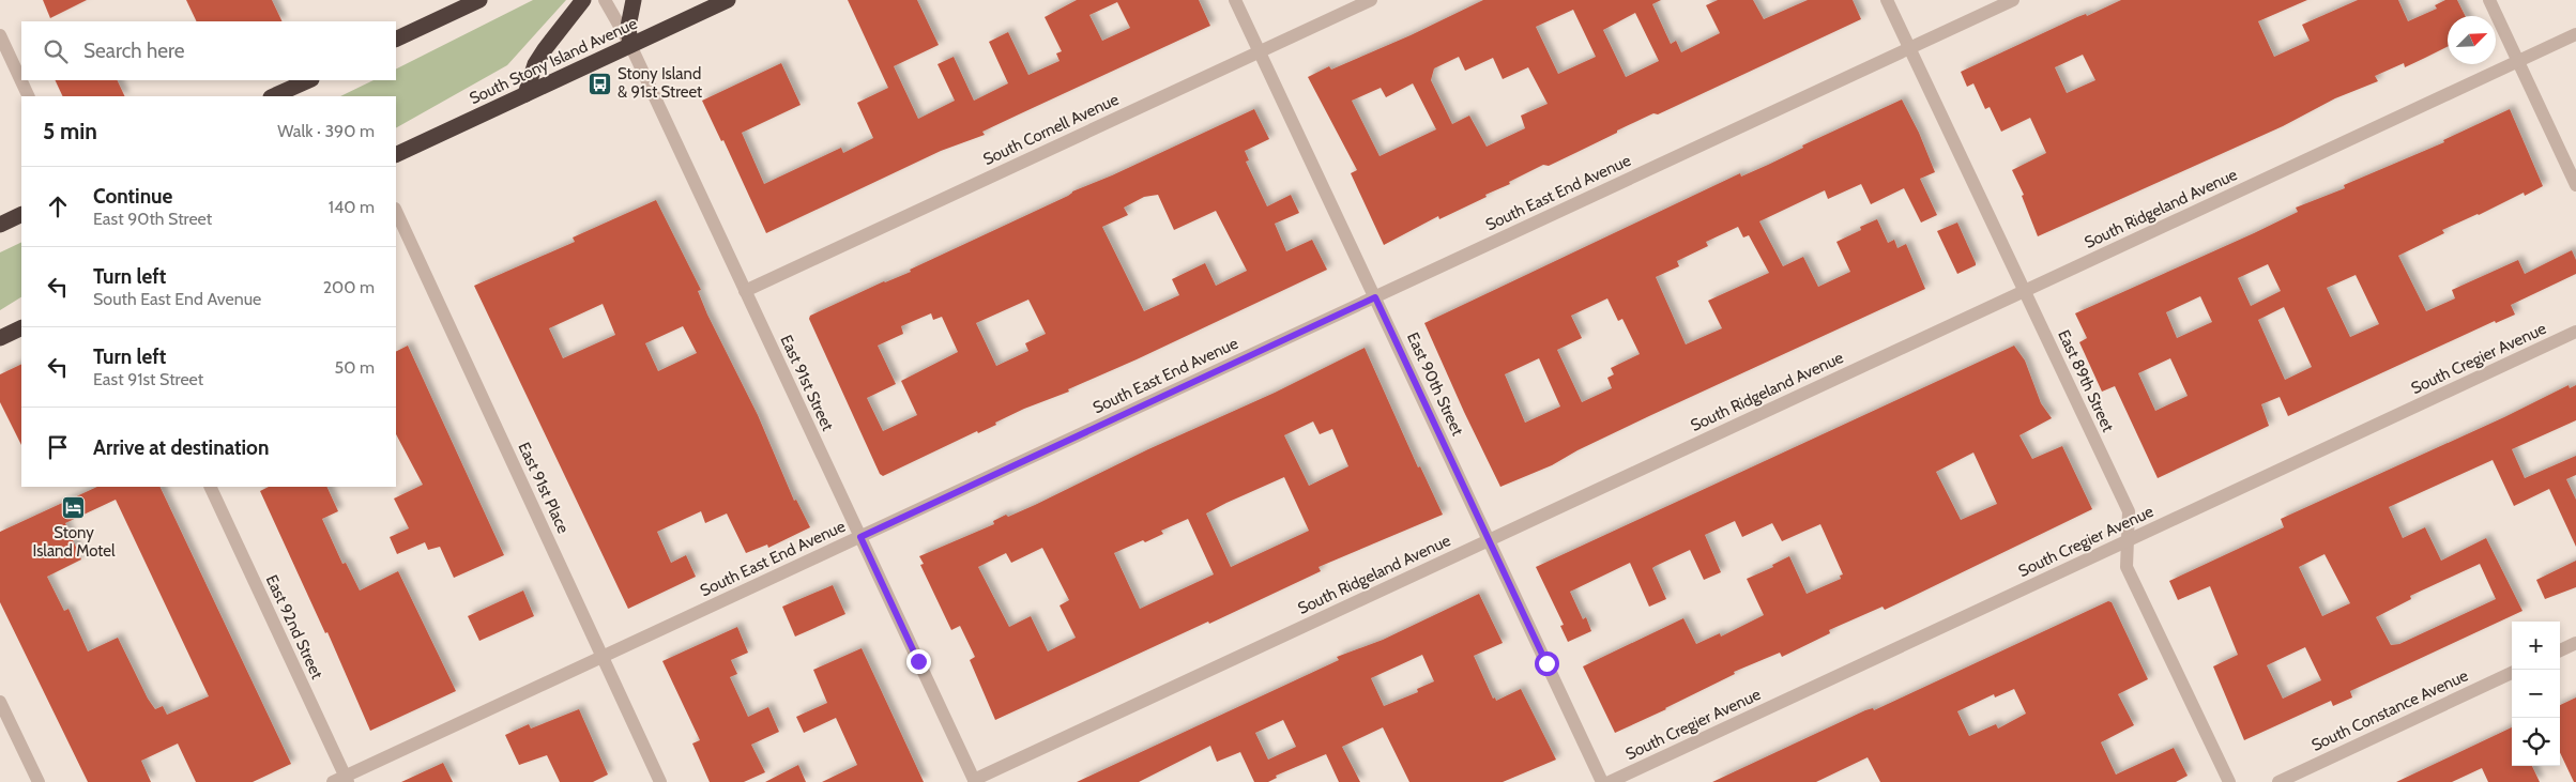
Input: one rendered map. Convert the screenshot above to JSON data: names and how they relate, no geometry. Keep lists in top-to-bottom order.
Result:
{
  "streets": {
    "highway": ["South Stony Island Avenue"],
    "street": [
      "South Cornell Avenue",
      "South East End Avenue",
      "South Ridgeland Avenue",
      "South Cregier Avenue",
      "East 89th Street",
      "East 91st Street",
      "East 90th Street",
      "East 91st Place",
      "East 92nd Street",
      "South Constance Avenue"
    ]
  },
  "crossings": [
    ["South Stony Island Avenue", "East 91st Street"],
    ["South Cornell Avenue", "East 91st Street"],
    ["South Cornell Avenue", "East 90th Street"],
    ["South East End Avenue", "East 89th Street"],
    ["South East End Avenue", "East 91st Street"],
    ["South East End Avenue", "East 90th Street"],
    ["South East End Avenue", "East 91st Place"],
    ["South East End Avenue", "East 92nd Street"],
    ["South Ridgeland Avenue", "East 89th Street"],
    ["South Ridgeland Avenue", "East 91st Street"],
    ["South Ridgeland Avenue", "East 90th Street"],
    ["South Cregier Avenue", "East 89th Street"]
  ],
  "places": {
    "bus stop": ["Stony Island & 91st Street"],
    "hotel": ["Stony Island Motel"]
  },
  "north": "top right",
  "page": {
    "search": "Search here",
    "heading": ["5 min", "Walk · 390 m"],
    "list": [
      ["Continue", "East 90th Street", "140 m"],
      ["Turn left", "South East End Avenue", "200 m"],
      ["Turn left", "East 91st Street", "50 m"],
      "Arrive at destination"
    ],
    "map_buttons": ["+", "−"]
  }
}
